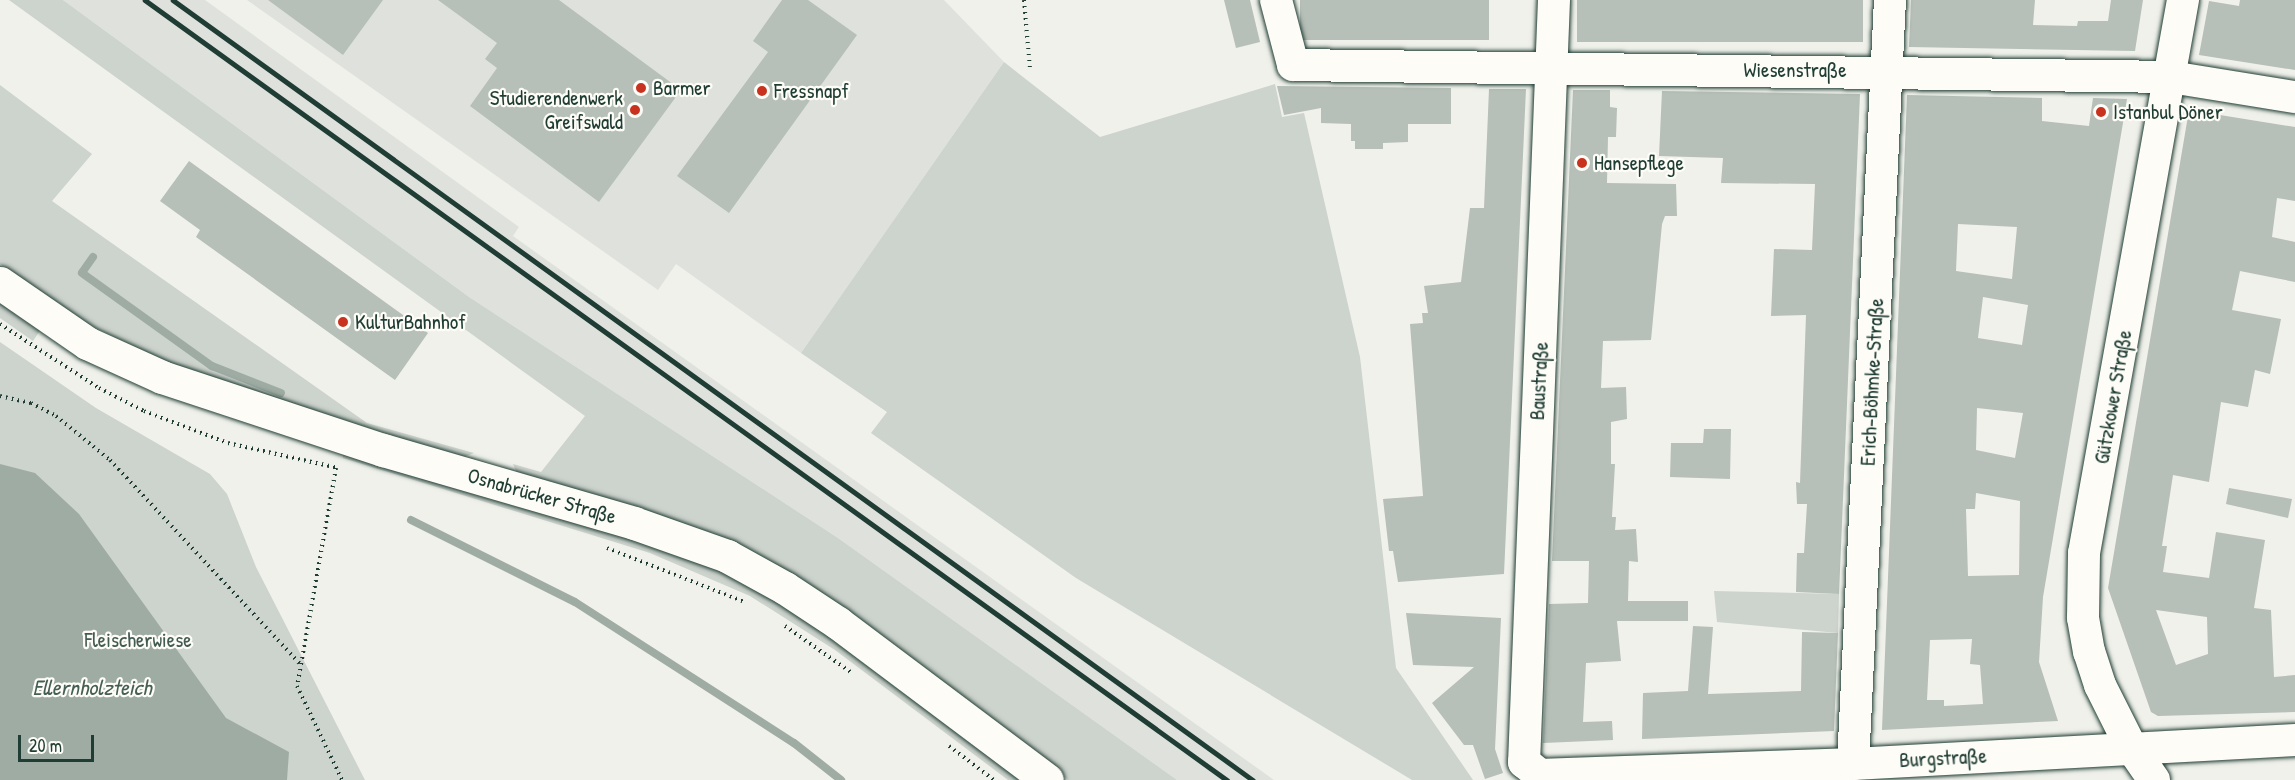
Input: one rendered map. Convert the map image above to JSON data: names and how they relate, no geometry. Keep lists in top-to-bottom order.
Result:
{
  "streets": {
    "main road": ["Osnabrücker Straße"],
    "street": [
      "Wiesenstraße",
      "Baustraße",
      "Erich-Böhmke-Straße",
      "Gützkower Straße",
      "Burgstraße"
    ]
  },
  "crossings": [
    ["Wiesenstraße", "Baustraße"],
    ["Wiesenstraße", "Erich-Böhmke-Straße"],
    ["Wiesenstraße", "Gützkower Straße"],
    ["Baustraße", "Burgstraße"],
    ["Erich-Böhmke-Straße", "Burgstraße"],
    ["Gützkower Straße", "Burgstraße"]
  ],
  "water": ["Ellernholzteich"],
  "parks": ["Fleischerwiese"],
  "places": [
    "Barmer",
    "Fressnapf",
    "Studierendenwerk Greifswald",
    "Istanbul Döner",
    "Hansepflege",
    "KulturBahnhof"
  ],
  "scale_bar": "20 m"
}
